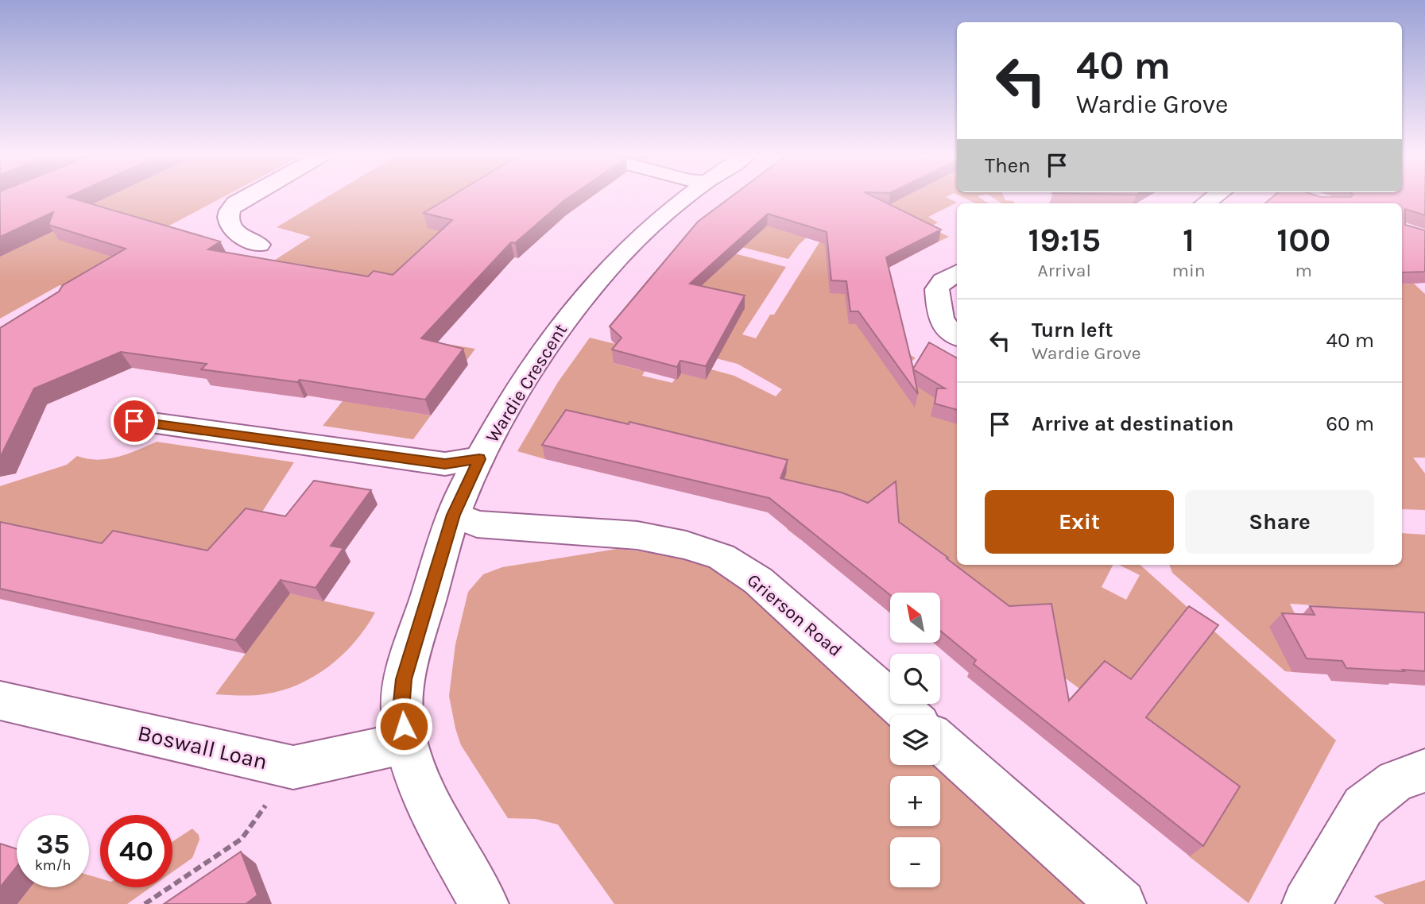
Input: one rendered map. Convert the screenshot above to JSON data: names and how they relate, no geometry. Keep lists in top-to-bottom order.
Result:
{
  "streets": {
    "street": ["Wardie Crescent", "Grierson Road", "Boswall Loan"]
  },
  "crossings": [
    ["Wardie Crescent", "Grierson Road"],
    ["Wardie Crescent", "Boswall Loan"]
  ],
  "north": "top left",
  "page": {
    "turn": ["40 m", "Wardie Grove"],
    "then": "Then",
    "eta": [
      "19:15",
      "Arrival",
      "1",
      "min",
      "100",
      "m"
    ],
    "list": [
      {
        "name": "Turn left",
        "note": "Wardie Grove",
        "value": "40 m"
      },
      {
        "name": "Arrive at destination",
        "value": "60 m"
      }
    ],
    "buttons": ["Exit", "Share"],
    "map_buttons": ["+", "−"],
    "speed": "35 km/h",
    "limit": "40"
  }
}
